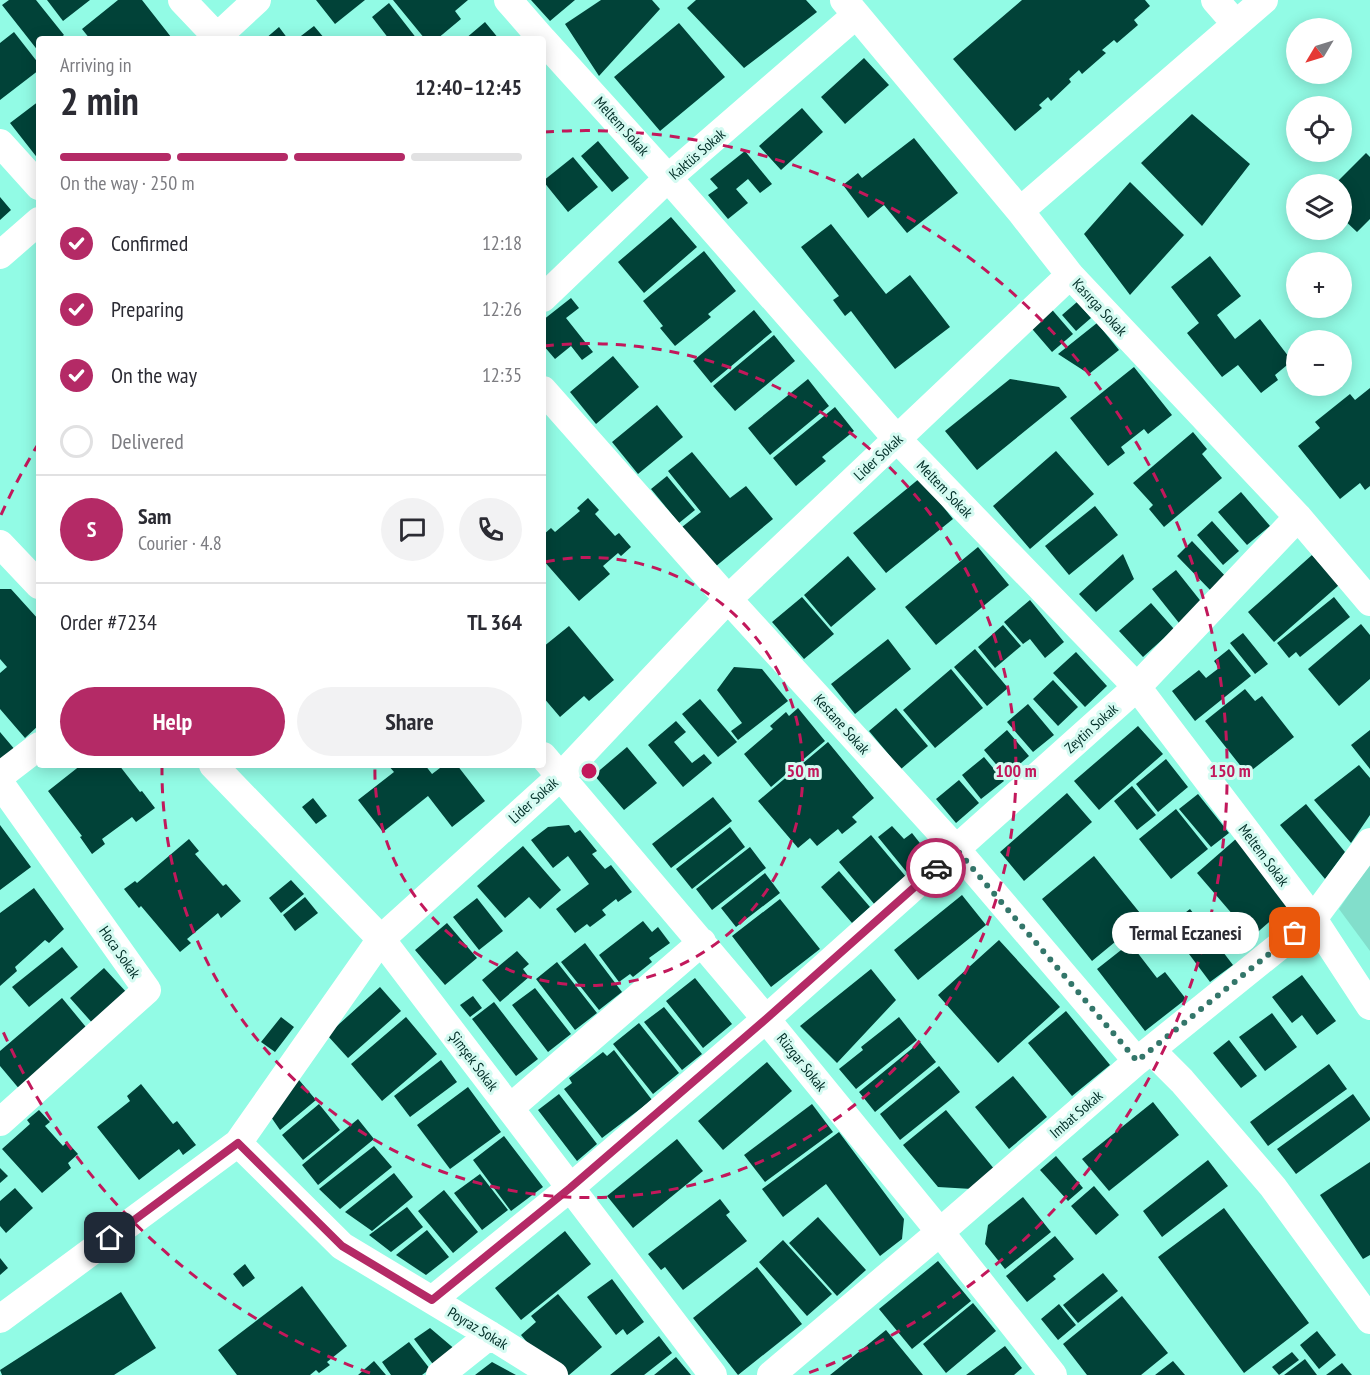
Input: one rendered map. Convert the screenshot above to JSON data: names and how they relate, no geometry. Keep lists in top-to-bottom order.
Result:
{
  "streets": {
    "street": [
      "Meltem Sokak",
      "Kaktüs Sokak",
      "Kasırga Sokak",
      "Lider Sokak",
      "Kestane Sokak",
      "Zeytin Sokak",
      "Hoca Sokak",
      "Şimşek Sokak",
      "Rüzgar Sokak",
      "Imbat Sokak",
      "Poyraz Sokak"
    ]
  },
  "crossings": [
    ["Meltem Sokak", "Kaktüs Sokak"],
    ["Meltem Sokak", "Lider Sokak"],
    ["Meltem Sokak", "Zeytin Sokak"],
    ["Meltem Sokak", "Imbat Sokak"],
    ["Kaktüs Sokak", "Kasırga Sokak"],
    ["Kasırga Sokak", "Lider Sokak"],
    ["Kasırga Sokak", "Zeytin Sokak"],
    ["Lider Sokak", "Kestane Sokak"],
    ["Lider Sokak", "Şimşek Sokak"],
    ["Lider Sokak", "Rüzgar Sokak"],
    ["Lider Sokak", "Poyraz Sokak"],
    ["Kestane Sokak", "Zeytin Sokak"],
    ["Kestane Sokak", "Imbat Sokak"],
    ["Zeytin Sokak", "Şimşek Sokak"],
    ["Zeytin Sokak", "Rüzgar Sokak"],
    ["Zeytin Sokak", "Poyraz Sokak"],
    ["Rüzgar Sokak", "Imbat Sokak"]
  ],
  "places": ["Termal Eczanesi"],
  "north": "bottom left",
  "page": {
    "map_buttons": ["+", "−"],
    "heading": ["2 min", "Arriving in", "12:40–12:45"],
    "panel": [
      "Sam",
      "Courier · 4.8",
      "Order #7234",
      "TL 364"
    ],
    "bar": "On the way · 250 m",
    "list": [
      ["Confirmed", "12:18"],
      ["Preparing", "12:26"],
      ["On the way", "12:35"],
      "Delivered"
    ],
    "round": "S",
    "buttons": ["Help", "Share"],
    "bubble": "Termal Eczanesi"
  },
  "rings": ["50 m", "100 m", "150 m"]
}
